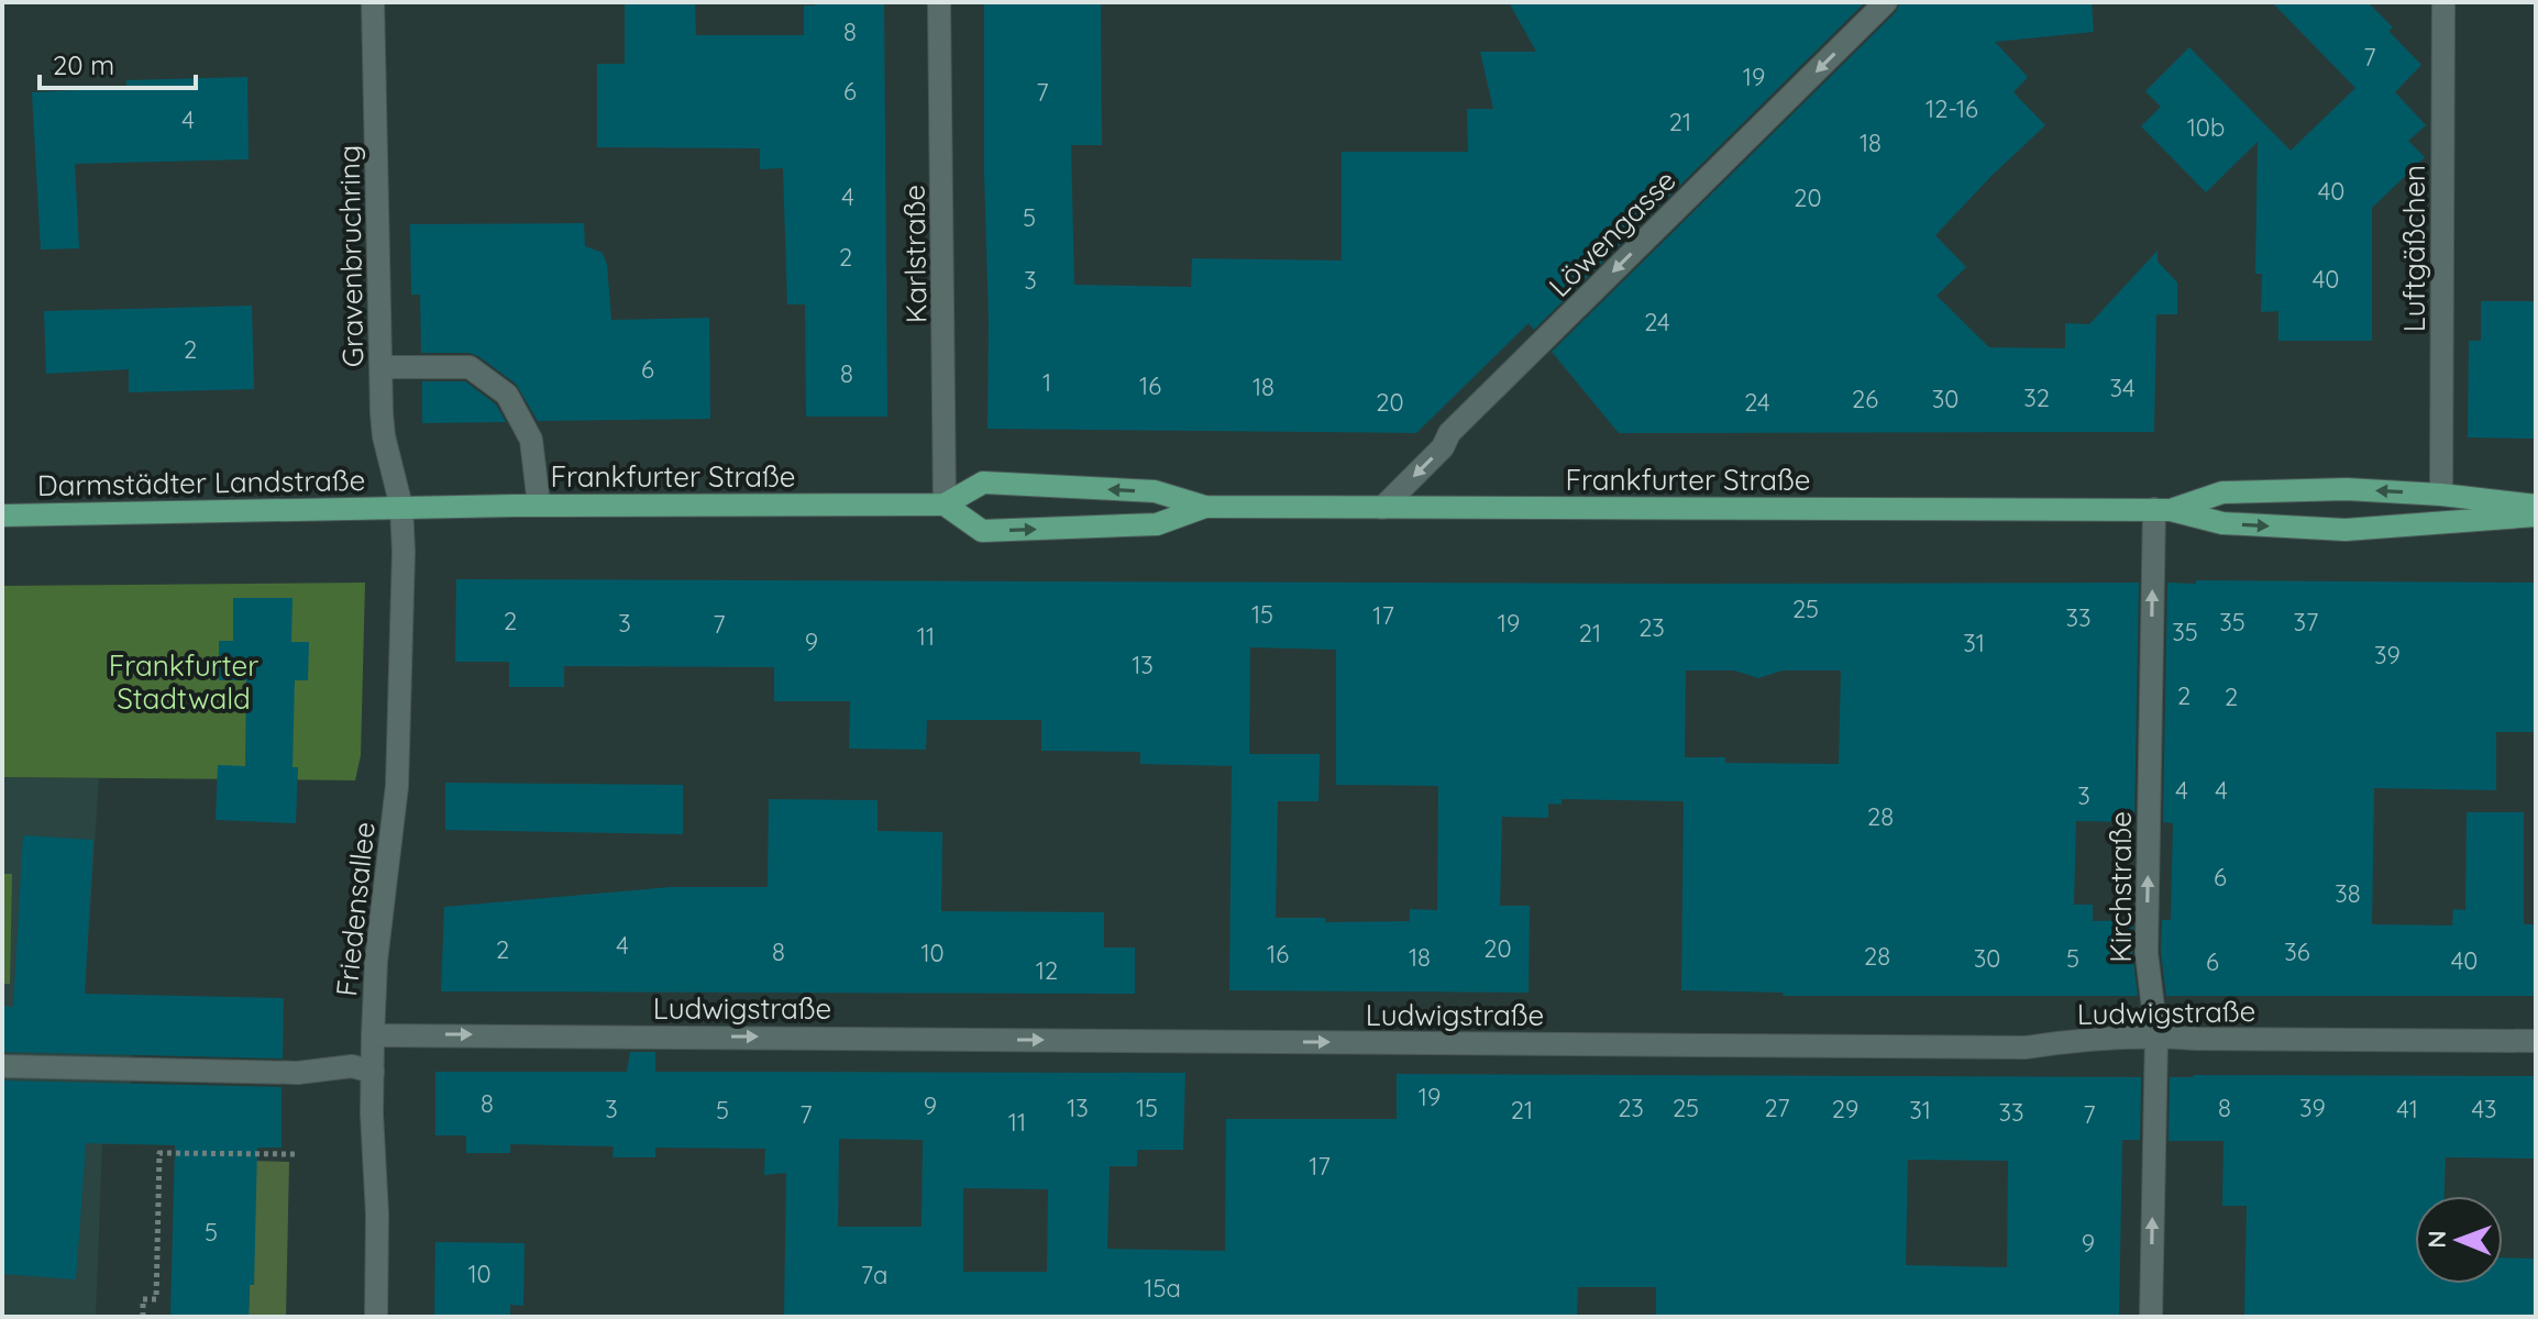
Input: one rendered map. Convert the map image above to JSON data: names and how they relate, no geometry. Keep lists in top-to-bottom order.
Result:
{
  "streets": {
    "main road": ["Frankfurter Straße", "Darmstädter Landstraße"],
    "street": [
      "Löwengasse",
      "Luftgäßchen",
      "Karlstraße",
      "Gravenbruchring",
      "Kirchstraße",
      "Friedensallee",
      "Ludwigstraße"
    ]
  },
  "crossings": [
    ["Löwengasse", "Frankfurter Straße"],
    ["Luftgäßchen", "Frankfurter Straße"],
    ["Karlstraße", "Frankfurter Straße"],
    ["Gravenbruchring", "Frankfurter Straße"],
    ["Gravenbruchring", "Darmstädter Landstraße"],
    ["Gravenbruchring", "Friedensallee"],
    ["Frankfurter Straße", "Darmstädter Landstraße"],
    ["Frankfurter Straße", "Kirchstraße"],
    ["Frankfurter Straße", "Friedensallee"],
    ["Darmstädter Landstraße", "Friedensallee"],
    ["Kirchstraße", "Ludwigstraße"],
    ["Friedensallee", "Ludwigstraße"]
  ],
  "one_way": ["Löwengasse", "Kirchstraße", "Ludwigstraße"],
  "parks": ["Frankfurter Stadtwald"],
  "house_numbers": [
    "8",
    "7",
    "19",
    "6",
    "7",
    "12-16",
    "4",
    "21",
    "10b",
    "18",
    "40",
    "4",
    "20",
    "5",
    "2",
    "40",
    "3",
    "24",
    "2",
    "6",
    "8",
    "1",
    "16",
    "18",
    "34",
    "32",
    "26",
    "30",
    "20",
    "24",
    "25",
    "15",
    "17",
    "33",
    "2",
    "35",
    "37",
    "3",
    "19",
    "7",
    "23",
    "35",
    "21",
    "11",
    "9",
    "31",
    "39",
    "13",
    "2",
    "2",
    "4",
    "4",
    "3",
    "28",
    "6",
    "38",
    "4",
    "20",
    "2",
    "8",
    "36",
    "10",
    "16",
    "28",
    "18",
    "30",
    "5",
    "40",
    "6",
    "12",
    "19",
    "8",
    "9",
    "13",
    "15",
    "23",
    "25",
    "27",
    "8",
    "39",
    "3",
    "29",
    "41",
    "43",
    "5",
    "21",
    "31",
    "33",
    "7",
    "7",
    "11",
    "17",
    "5",
    "9",
    "10",
    "7a",
    "15a"
  ],
  "scale_bar": "20 m",
  "north": "left"
}
